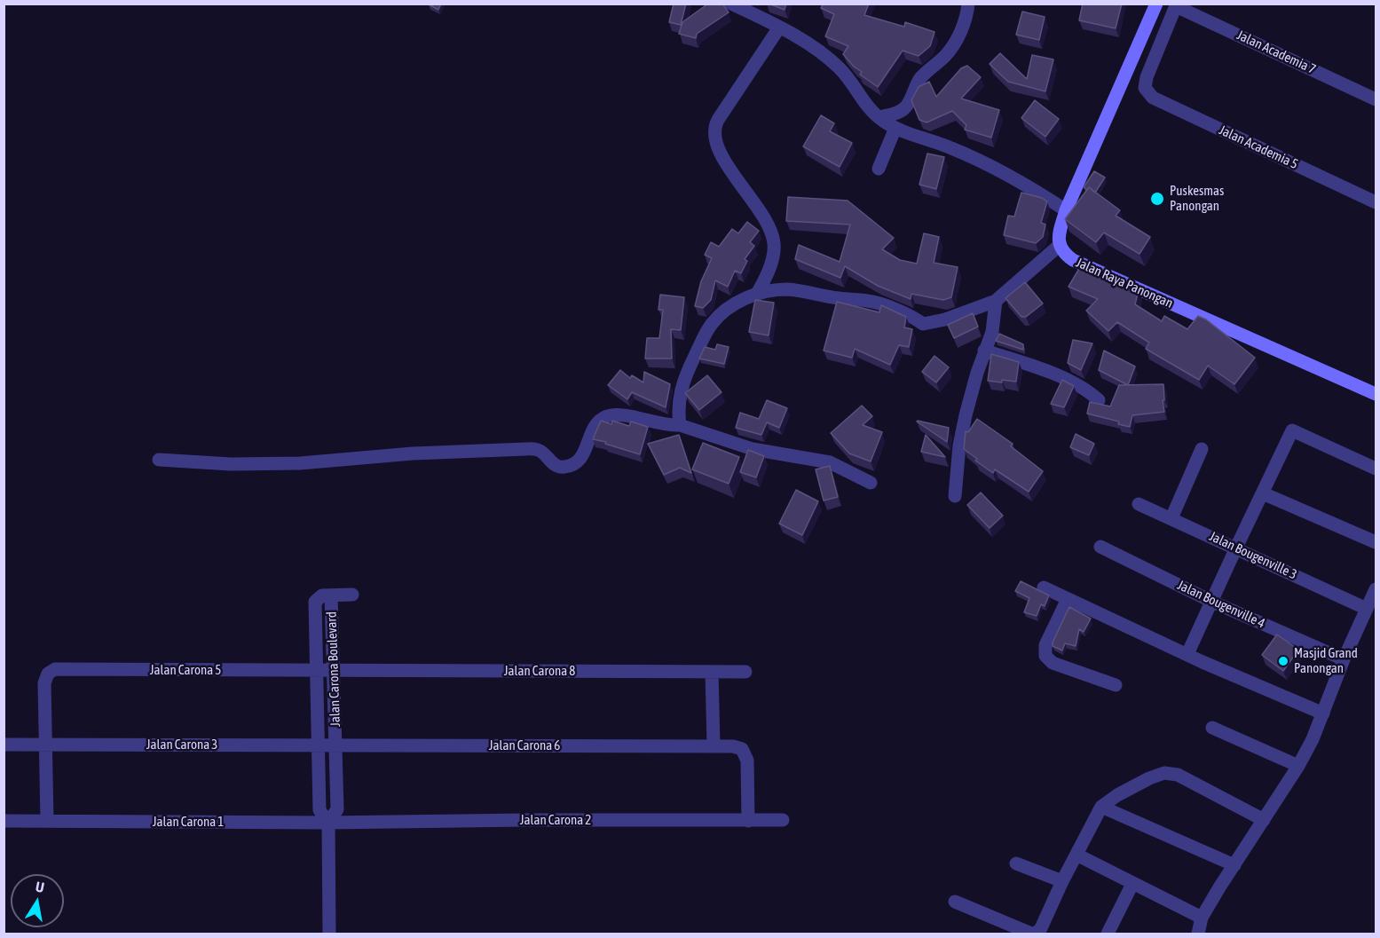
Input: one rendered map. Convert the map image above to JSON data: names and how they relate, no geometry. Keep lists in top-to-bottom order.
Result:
{
  "streets": {
    "street": [
      "Jalan Academia 7",
      "Jalan Academia 5",
      "Jalan Raya Panongan",
      "Jalan Bougenville 3",
      "Jalan Bougenville 4",
      "Jalan Carona Boulevard",
      "Jalan Carona 5",
      "Jalan Carona 8",
      "Jalan Carona 3",
      "Jalan Carona 6",
      "Jalan Carona 2",
      "Jalan Carona 1"
    ]
  },
  "crossings": [
    ["Jalan Academia 7", "Jalan Academia 5"],
    ["Jalan Carona Boulevard", "Jalan Carona 5"],
    ["Jalan Carona Boulevard", "Jalan Carona 8"],
    ["Jalan Carona Boulevard", "Jalan Carona 3"],
    ["Jalan Carona Boulevard", "Jalan Carona 6"],
    ["Jalan Carona Boulevard", "Jalan Carona 2"],
    ["Jalan Carona Boulevard", "Jalan Carona 1"],
    ["Jalan Carona 5", "Jalan Carona 8"],
    ["Jalan Carona 5", "Jalan Carona 3"],
    ["Jalan Carona 3", "Jalan Carona 6"],
    ["Jalan Carona 6", "Jalan Carona 2"],
    ["Jalan Carona 2", "Jalan Carona 1"]
  ],
  "places": ["Puskesmas Panongan", "Masjid Grand Panongan"],
  "north": "top"
}
